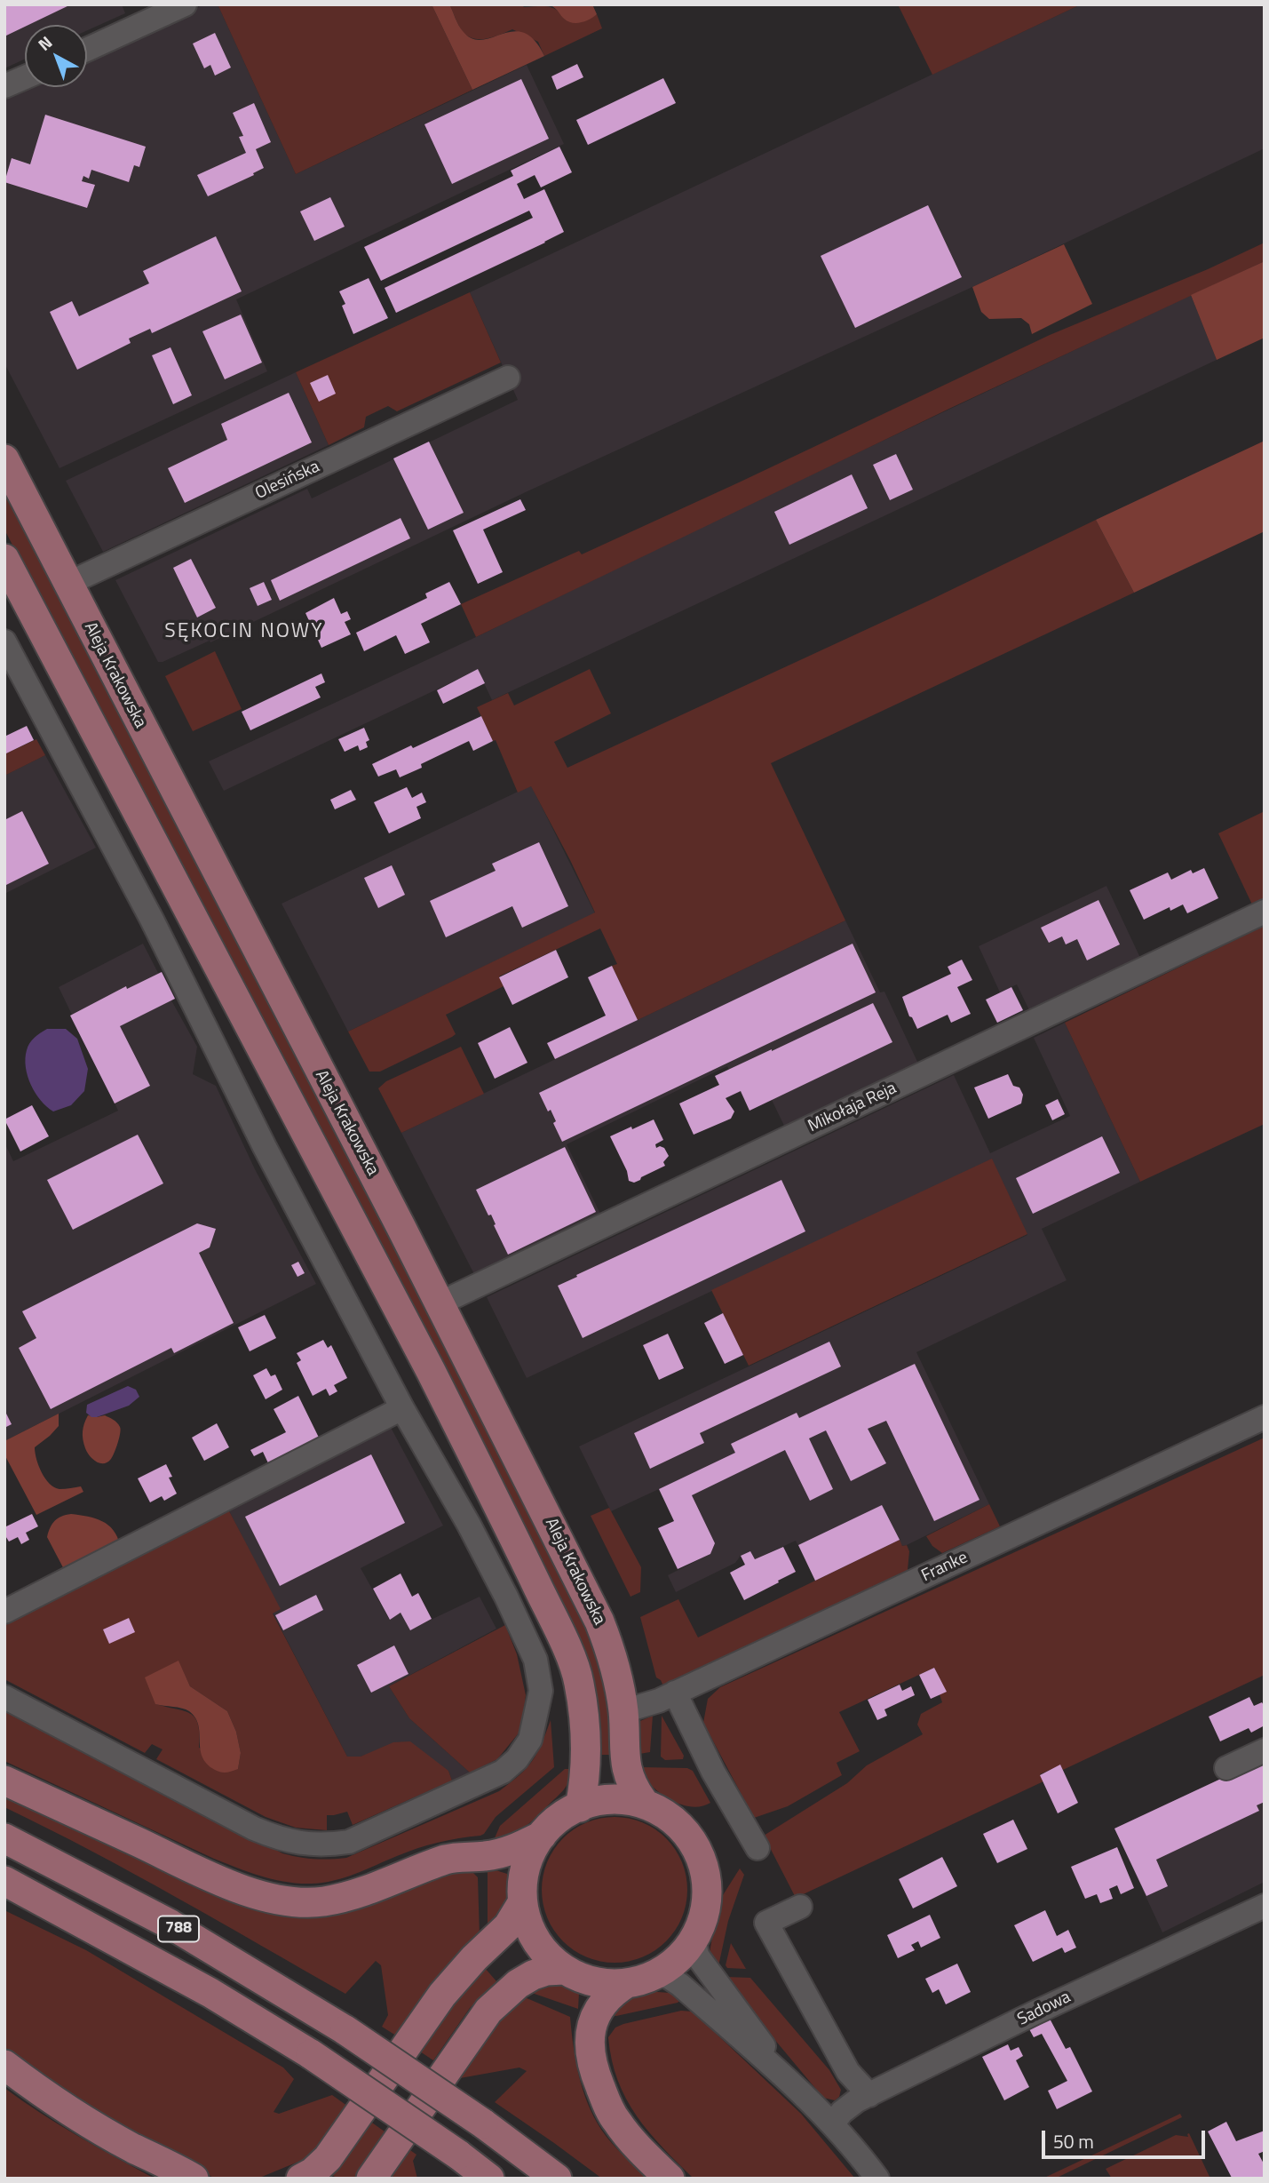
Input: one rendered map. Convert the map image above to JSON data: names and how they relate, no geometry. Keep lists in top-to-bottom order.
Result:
{
  "streets": {
    "main road": ["Aleja Krakowska", "788"],
    "street": [
      "Olesińska",
      "Mikołaja Reja",
      "Franke",
      "Sadowa"
    ]
  },
  "crossings": [
    ["Olesińska", "Aleja Krakowska"],
    ["Aleja Krakowska", "Mikołaja Reja"],
    ["Aleja Krakowska", "Franke"]
  ],
  "districts": ["SĘKOCIN NOWY"],
  "scale_bar": "50 m",
  "north": "top left"
}
